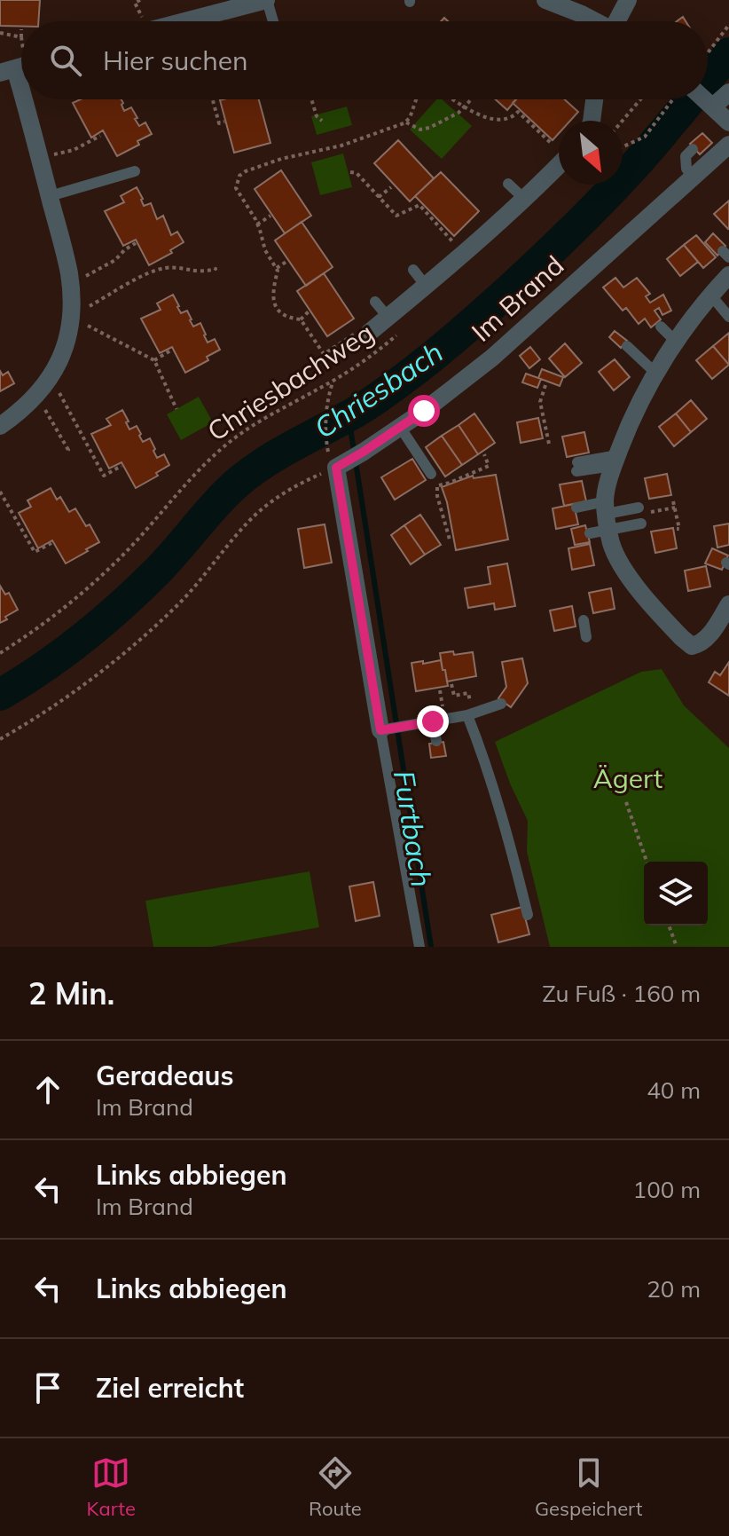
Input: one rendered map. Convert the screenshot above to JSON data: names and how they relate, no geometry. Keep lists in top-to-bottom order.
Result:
{
  "streets": {
    "street": ["Im Brand"],
    "path": ["Chriesbachweg"]
  },
  "water": ["Chriesbach", "Furtbach"],
  "parks": ["Ägert"],
  "north": "bottom right",
  "page": {
    "search": "Hier suchen",
    "heading": ["2 Min.", "Zu Fuß · 160 m"],
    "list": [
      ["Geradeaus", "Im Brand", "40 m"],
      ["Links abbiegen", "Im Brand", "100 m"],
      ["Links abbiegen", "20 m"],
      "Ziel erreicht"
    ],
    "nav": ["Karte", "Route", "Gespeichert"]
  }
}
